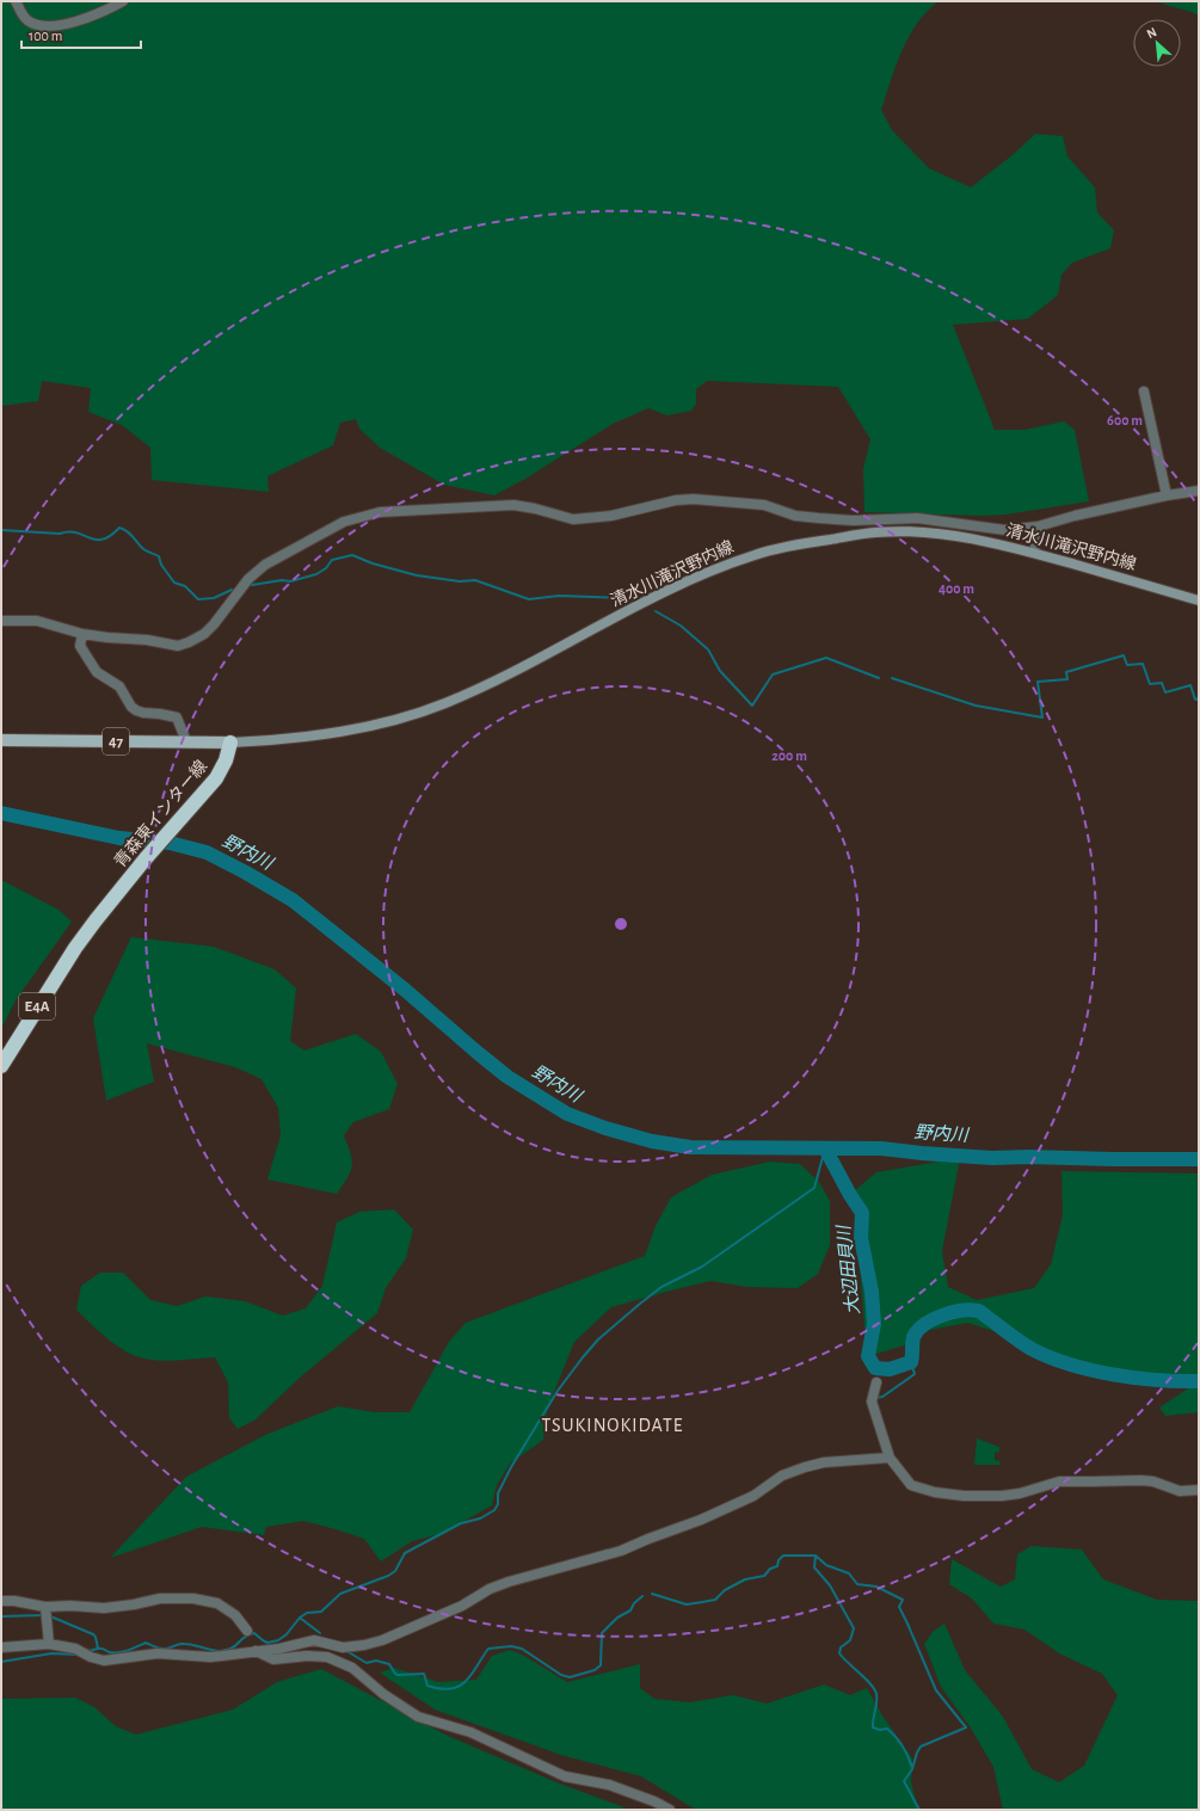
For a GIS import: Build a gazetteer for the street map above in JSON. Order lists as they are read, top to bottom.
{
  "streets": {
    "highway": ["青森東インター線", "E4A"],
    "main road": ["清水川滝沢野内線", "47"]
  },
  "crossings": [
    ["清水川滝沢野内線", "青森東インター線"]
  ],
  "districts": ["TSUKINOKIDATE"],
  "water": ["野内川", "大辺田貝川"],
  "scale_bar": "100 m",
  "north": "top left",
  "rings": ["600 m", "400 m", "200 m"]
}
